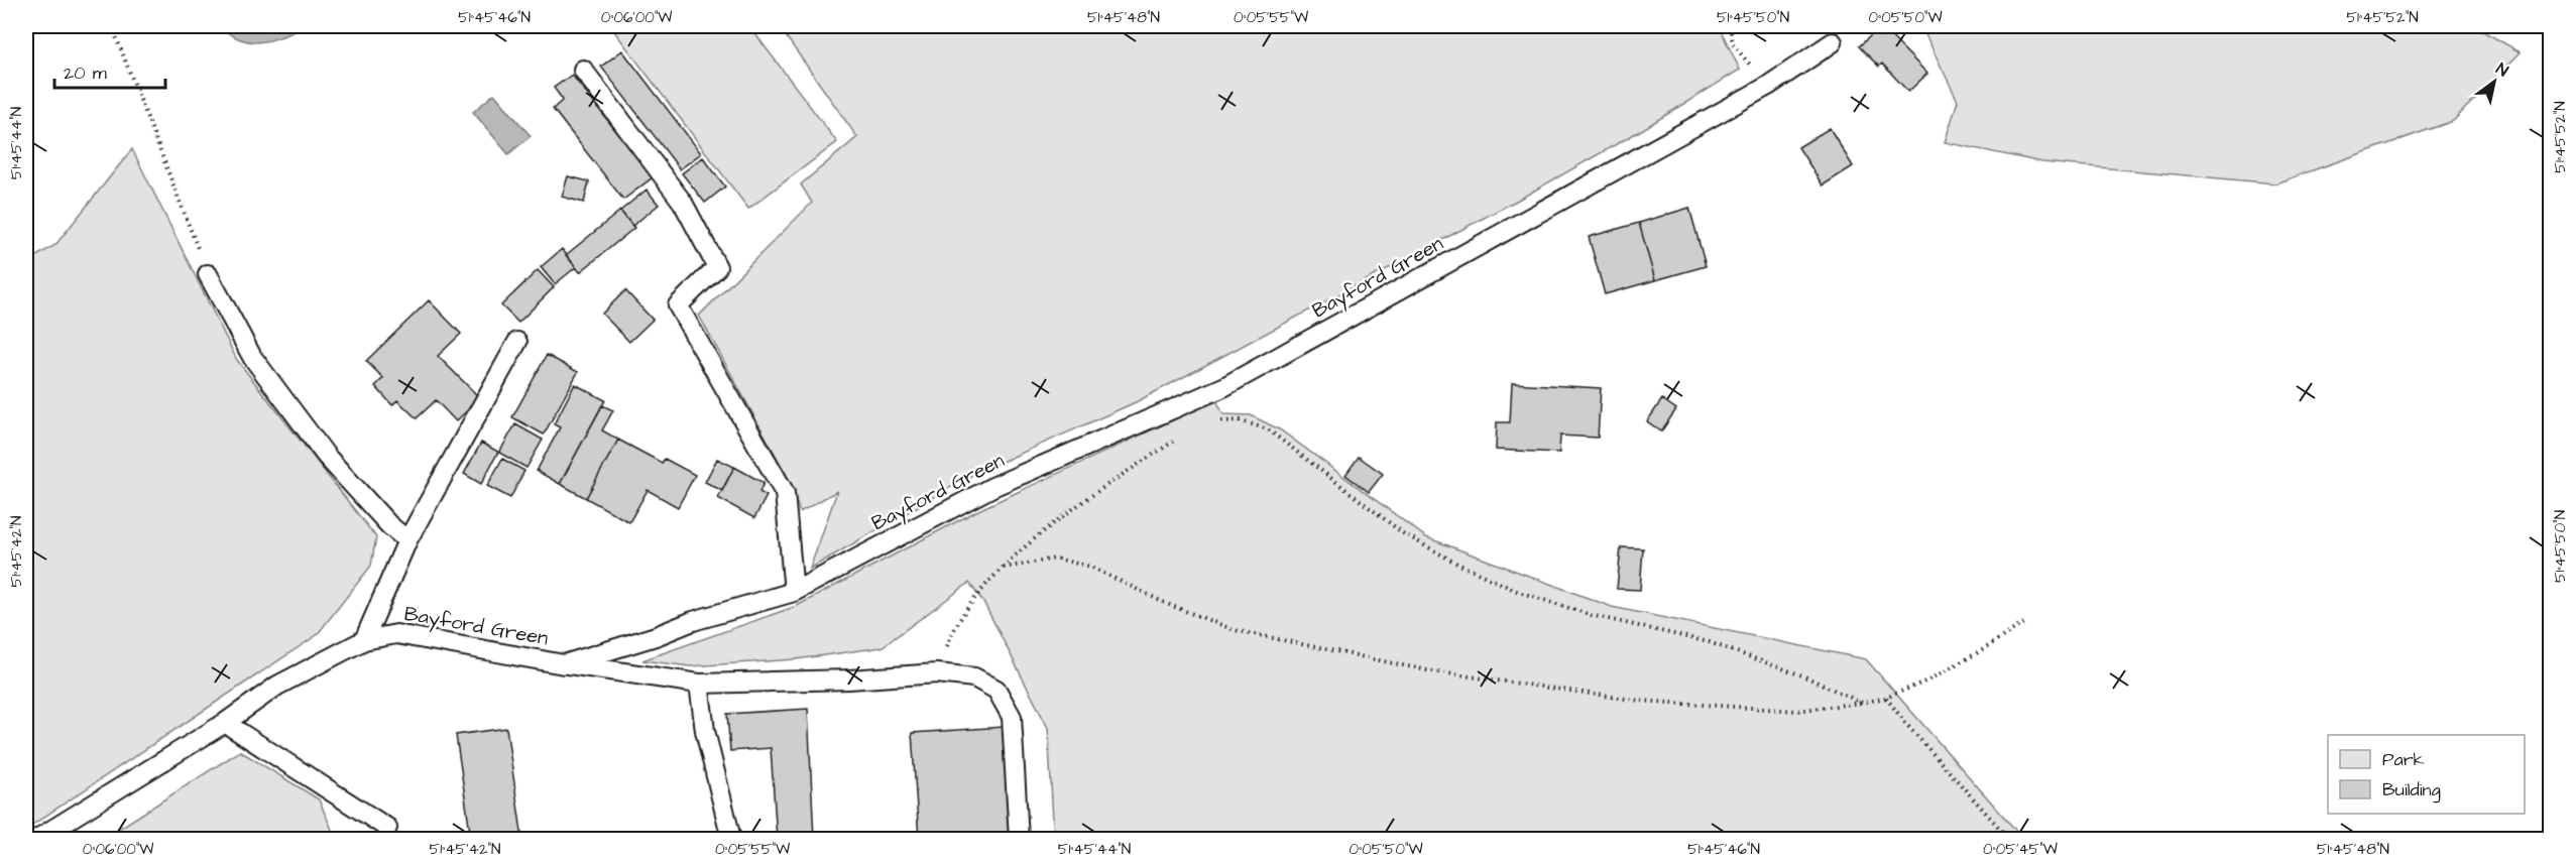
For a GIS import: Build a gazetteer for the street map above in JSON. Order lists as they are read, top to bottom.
{
  "streets": {
    "lane": ["Bayford Green"]
  },
  "legend": ["Park", "Building"],
  "scale_bar": "20 m",
  "north": "top right",
  "coordinates": [
    "51°45'46\"N",
    "0°06'00\"W",
    "51°45'48\"N",
    "0°05'55\"W",
    "51°45'50\"N",
    "0°05'50\"W",
    "51°45'52\"N",
    "51°45'44\"N",
    "51°45'42\"N",
    "0°05'45\"W"
  ]
}
